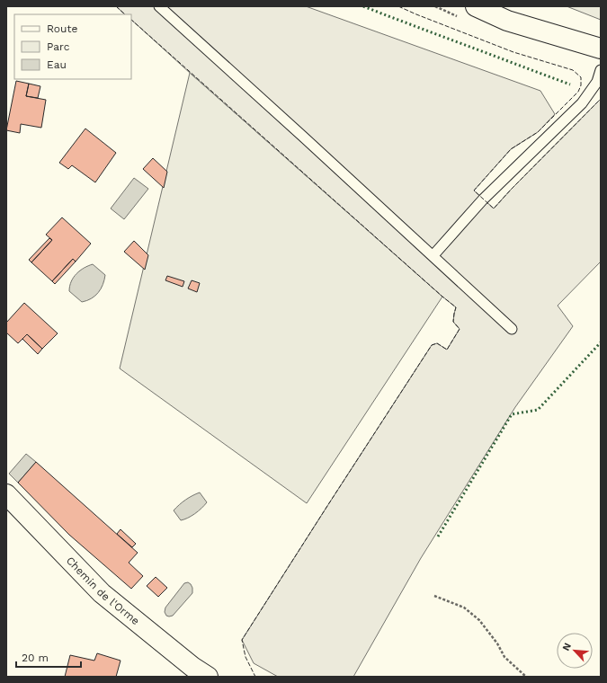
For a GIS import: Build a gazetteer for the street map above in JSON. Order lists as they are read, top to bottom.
{
  "streets": {
    "street": ["Chemin de l'Orme"]
  },
  "legend": ["Route", "Parc", "Eau"],
  "scale_bar": "20 m",
  "north": "top left"
}
